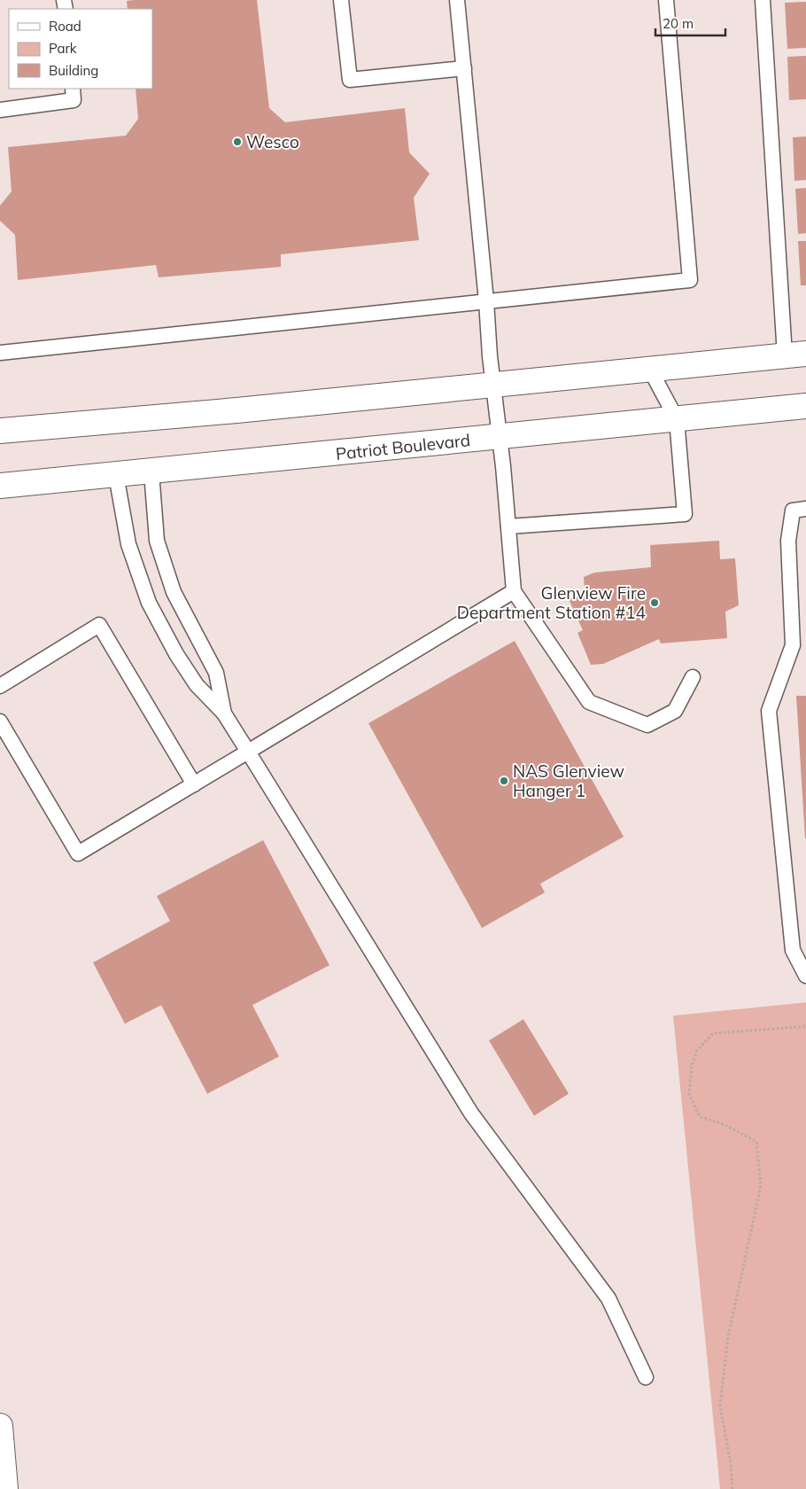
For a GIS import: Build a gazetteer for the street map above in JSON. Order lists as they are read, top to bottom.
{
  "streets": {
    "main road": ["Patriot Boulevard"]
  },
  "places": ["Wesco", "Glenview Fire Department Station #14", "NAS Glenview Hanger 1"],
  "legend": ["Road", "Park", "Building"],
  "scale_bar": "20 m"
}
